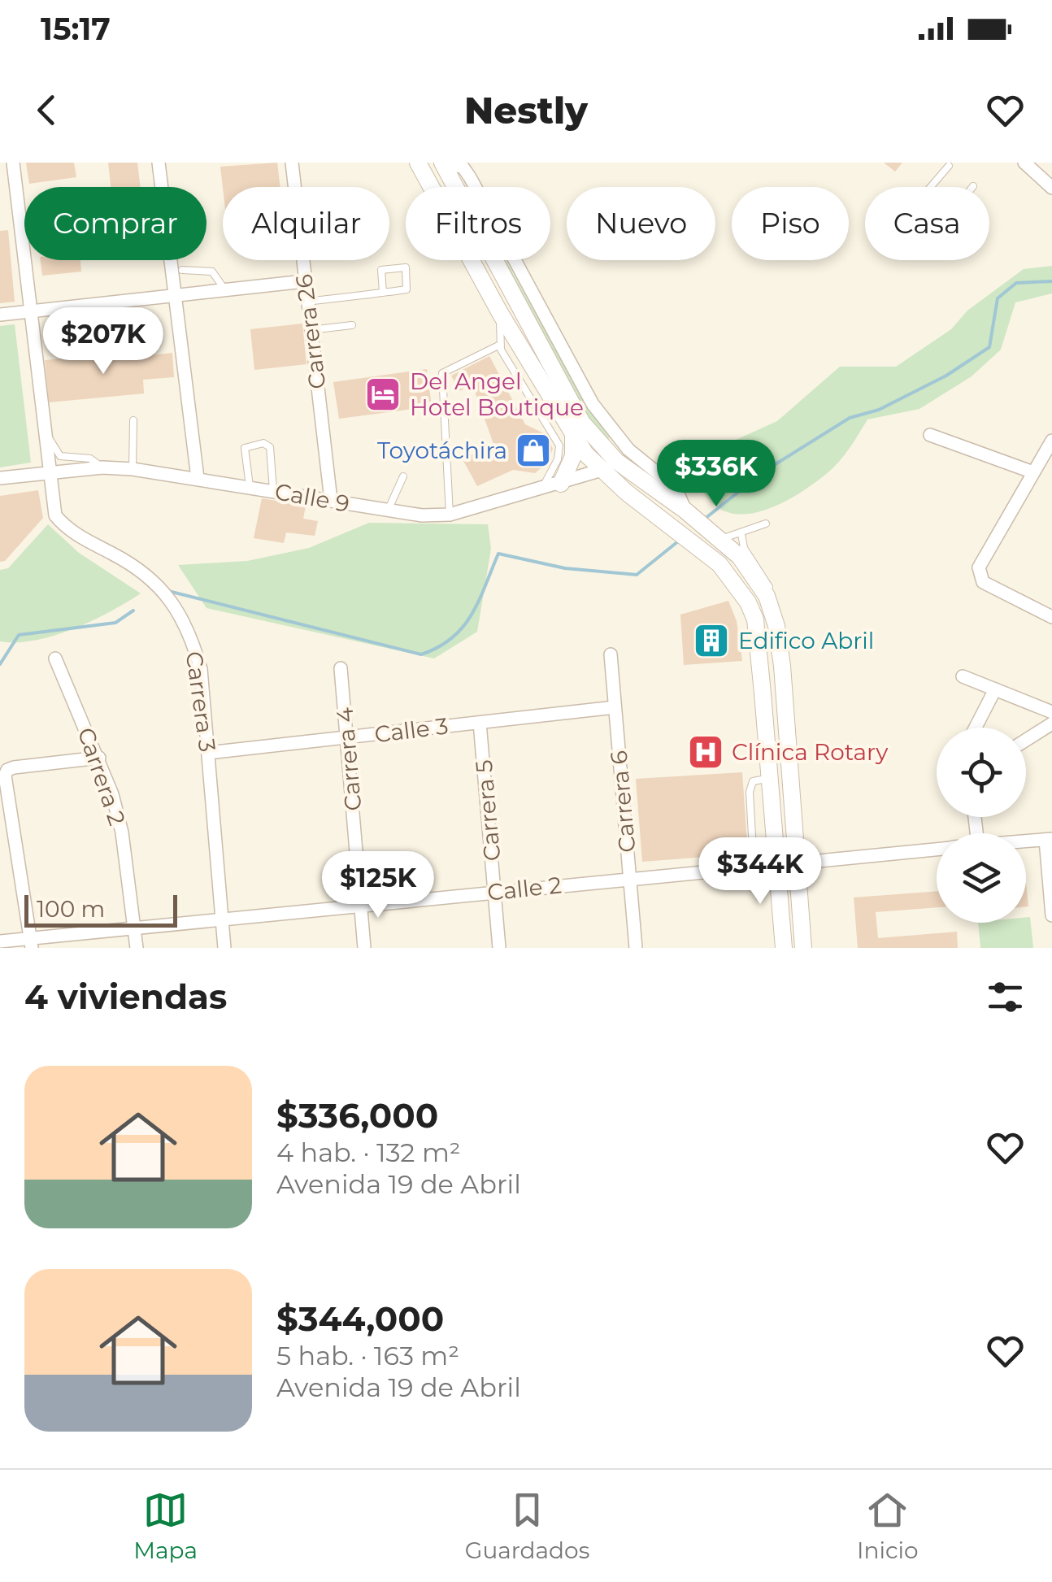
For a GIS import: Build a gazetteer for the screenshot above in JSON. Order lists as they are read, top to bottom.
{
  "streets": {
    "street": [
      "Carrera 26",
      "Calle 9",
      "Carrera 3",
      "Calle 3",
      "Carrera 4",
      "Carrera 2",
      "Carrera 6",
      "Carrera 5",
      "Calle 2"
    ]
  },
  "crossings": [
    ["Carrera 26", "Calle 9"],
    ["Calle 9", "Carrera 3"],
    ["Carrera 3", "Calle 3"],
    ["Carrera 3", "Calle 2"],
    ["Calle 3", "Carrera 4"],
    ["Calle 3", "Carrera 6"],
    ["Calle 3", "Carrera 5"],
    ["Carrera 4", "Calle 2"],
    ["Carrera 2", "Calle 2"],
    ["Carrera 6", "Calle 2"],
    ["Carrera 5", "Calle 2"]
  ],
  "places": {
    "hotel": ["Del Angel Hotel Boutique"],
    "shop": ["Toyotáchira"],
    "building": ["Edifico Abril"],
    "hospital": ["Clínica Rotary"]
  },
  "scale_bar": "100 m",
  "page": {
    "status": "15:17",
    "header": "Nestly",
    "chip": [
      "Comprar",
      "Alquilar",
      "Filtros",
      "Nuevo",
      "Piso",
      "Casa"
    ],
    "price": [
      "$207K",
      "$336K",
      "$344K",
      "$125K"
    ],
    "scale": "100 m",
    "heading": "4 viviendas",
    "list": [
      {
        "name": "$336,000",
        "note": "4 hab. · 132 m² · Avenida 19 de Abril"
      },
      {
        "name": "$344,000",
        "note": "5 hab. · 163 m² · Avenida 19 de Abril"
      }
    ],
    "tabs": ["Mapa", "Guardados", "Inicio"]
  }
}
